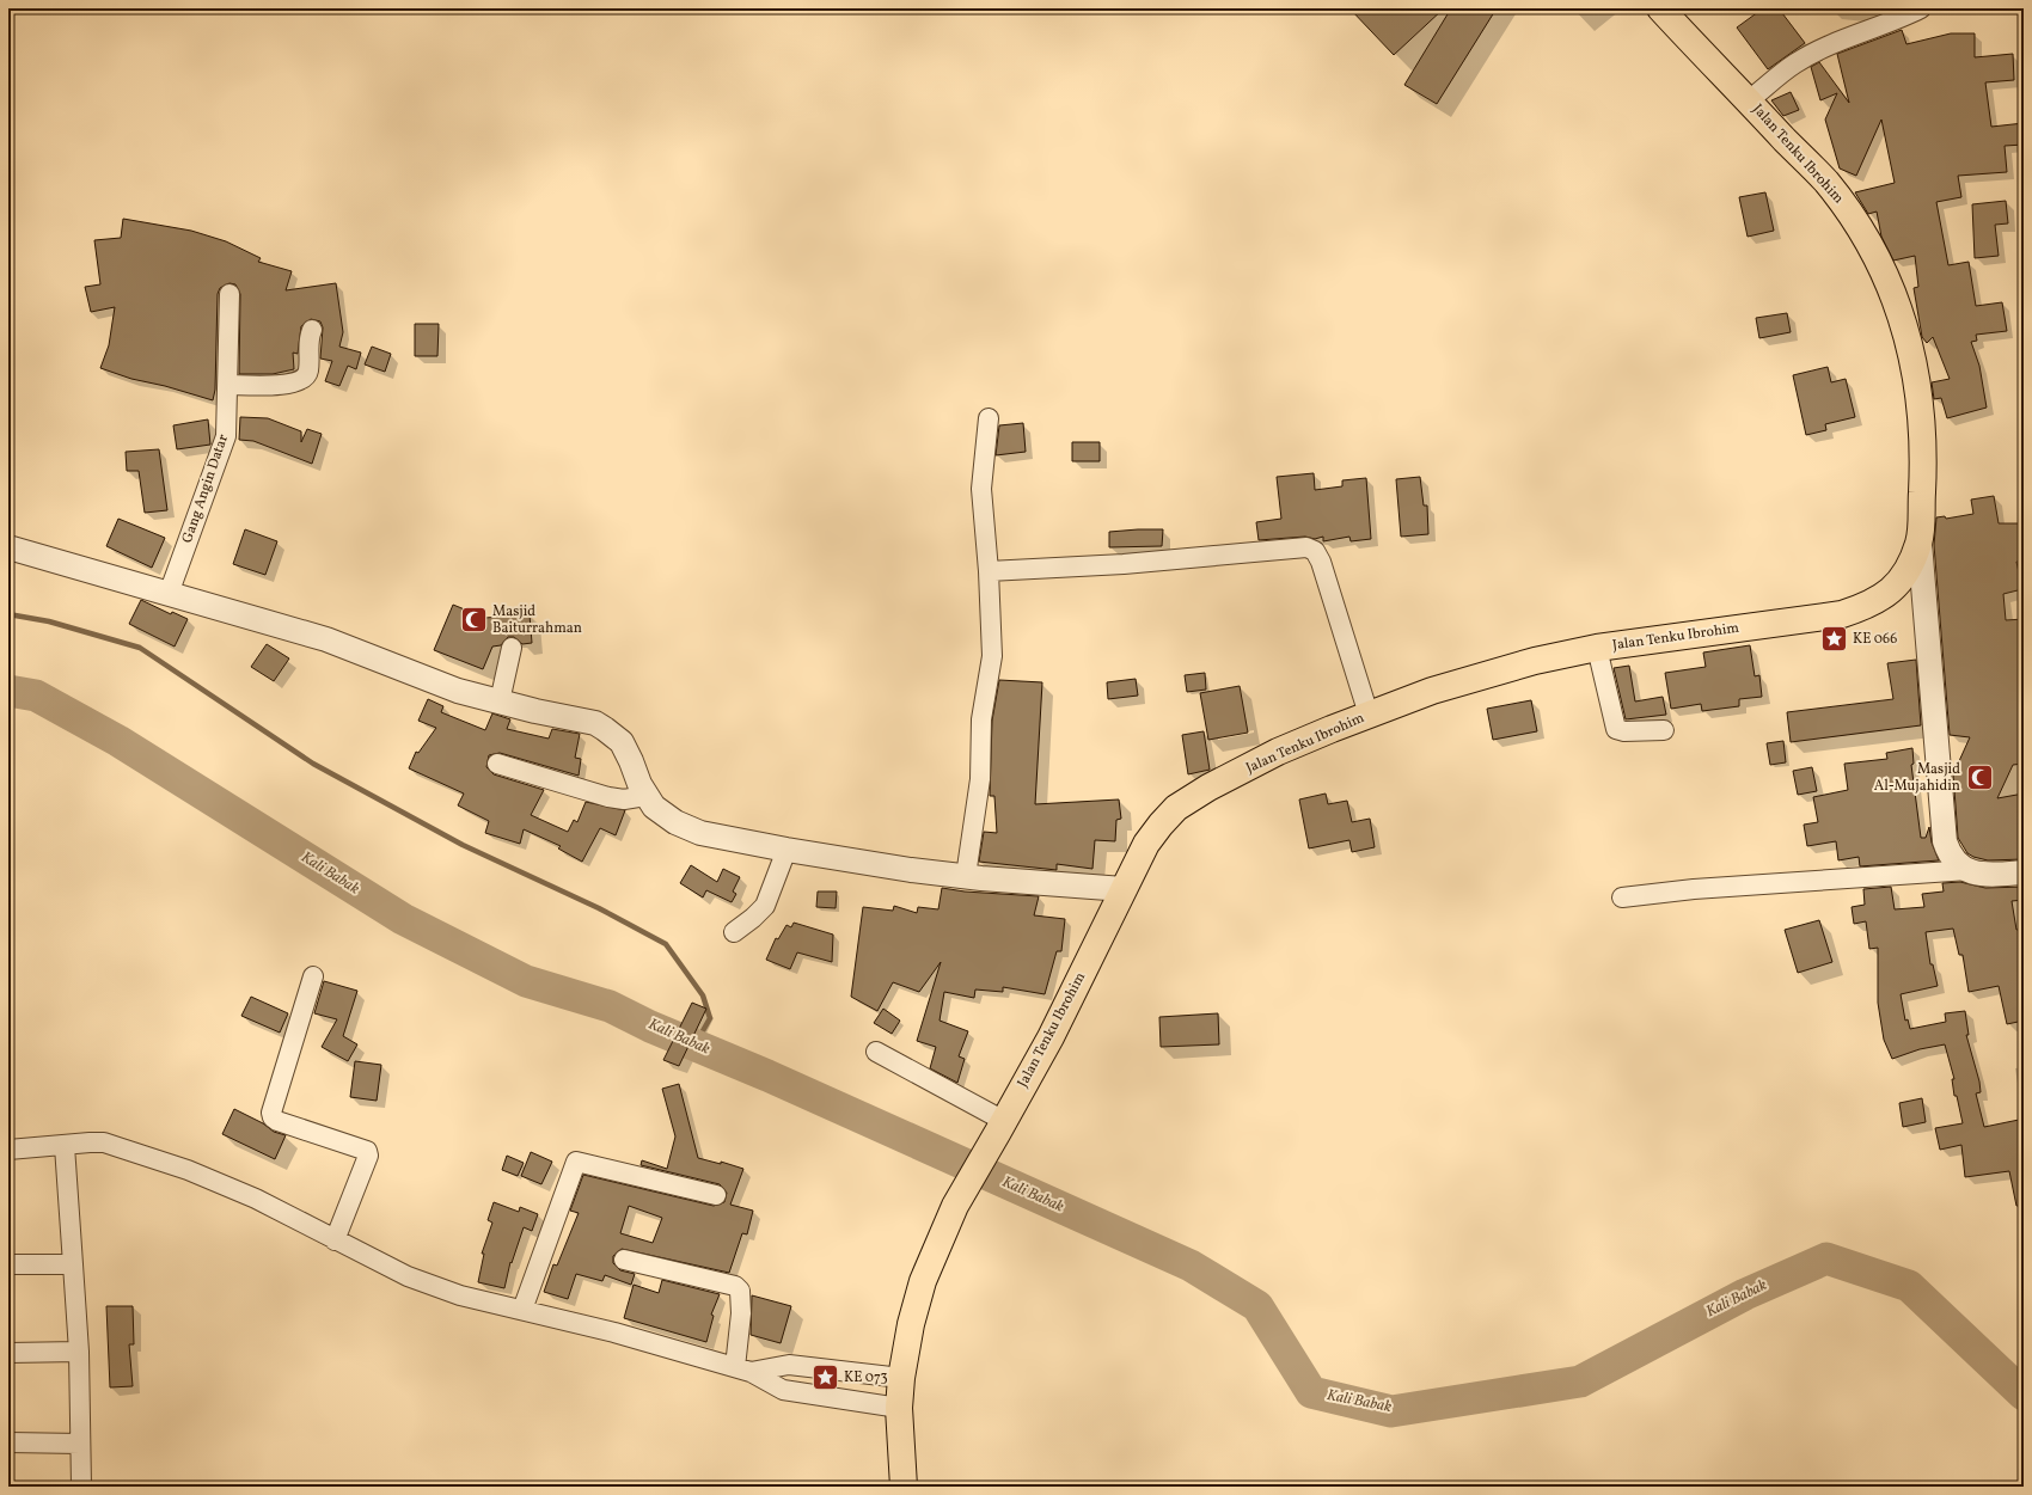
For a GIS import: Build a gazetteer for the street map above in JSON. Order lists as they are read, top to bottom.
{
  "streets": {
    "main road": ["Jalan Tenku Ibrohim"],
    "street": ["Gang Angin Datar"]
  },
  "water": ["Kali Babak"],
  "places": {
    "mosque": ["Masjid Baiturrahman", "Masjid Al-Mujahidin"],
    "place": ["KE 066", "KE 073"]
  }
}
